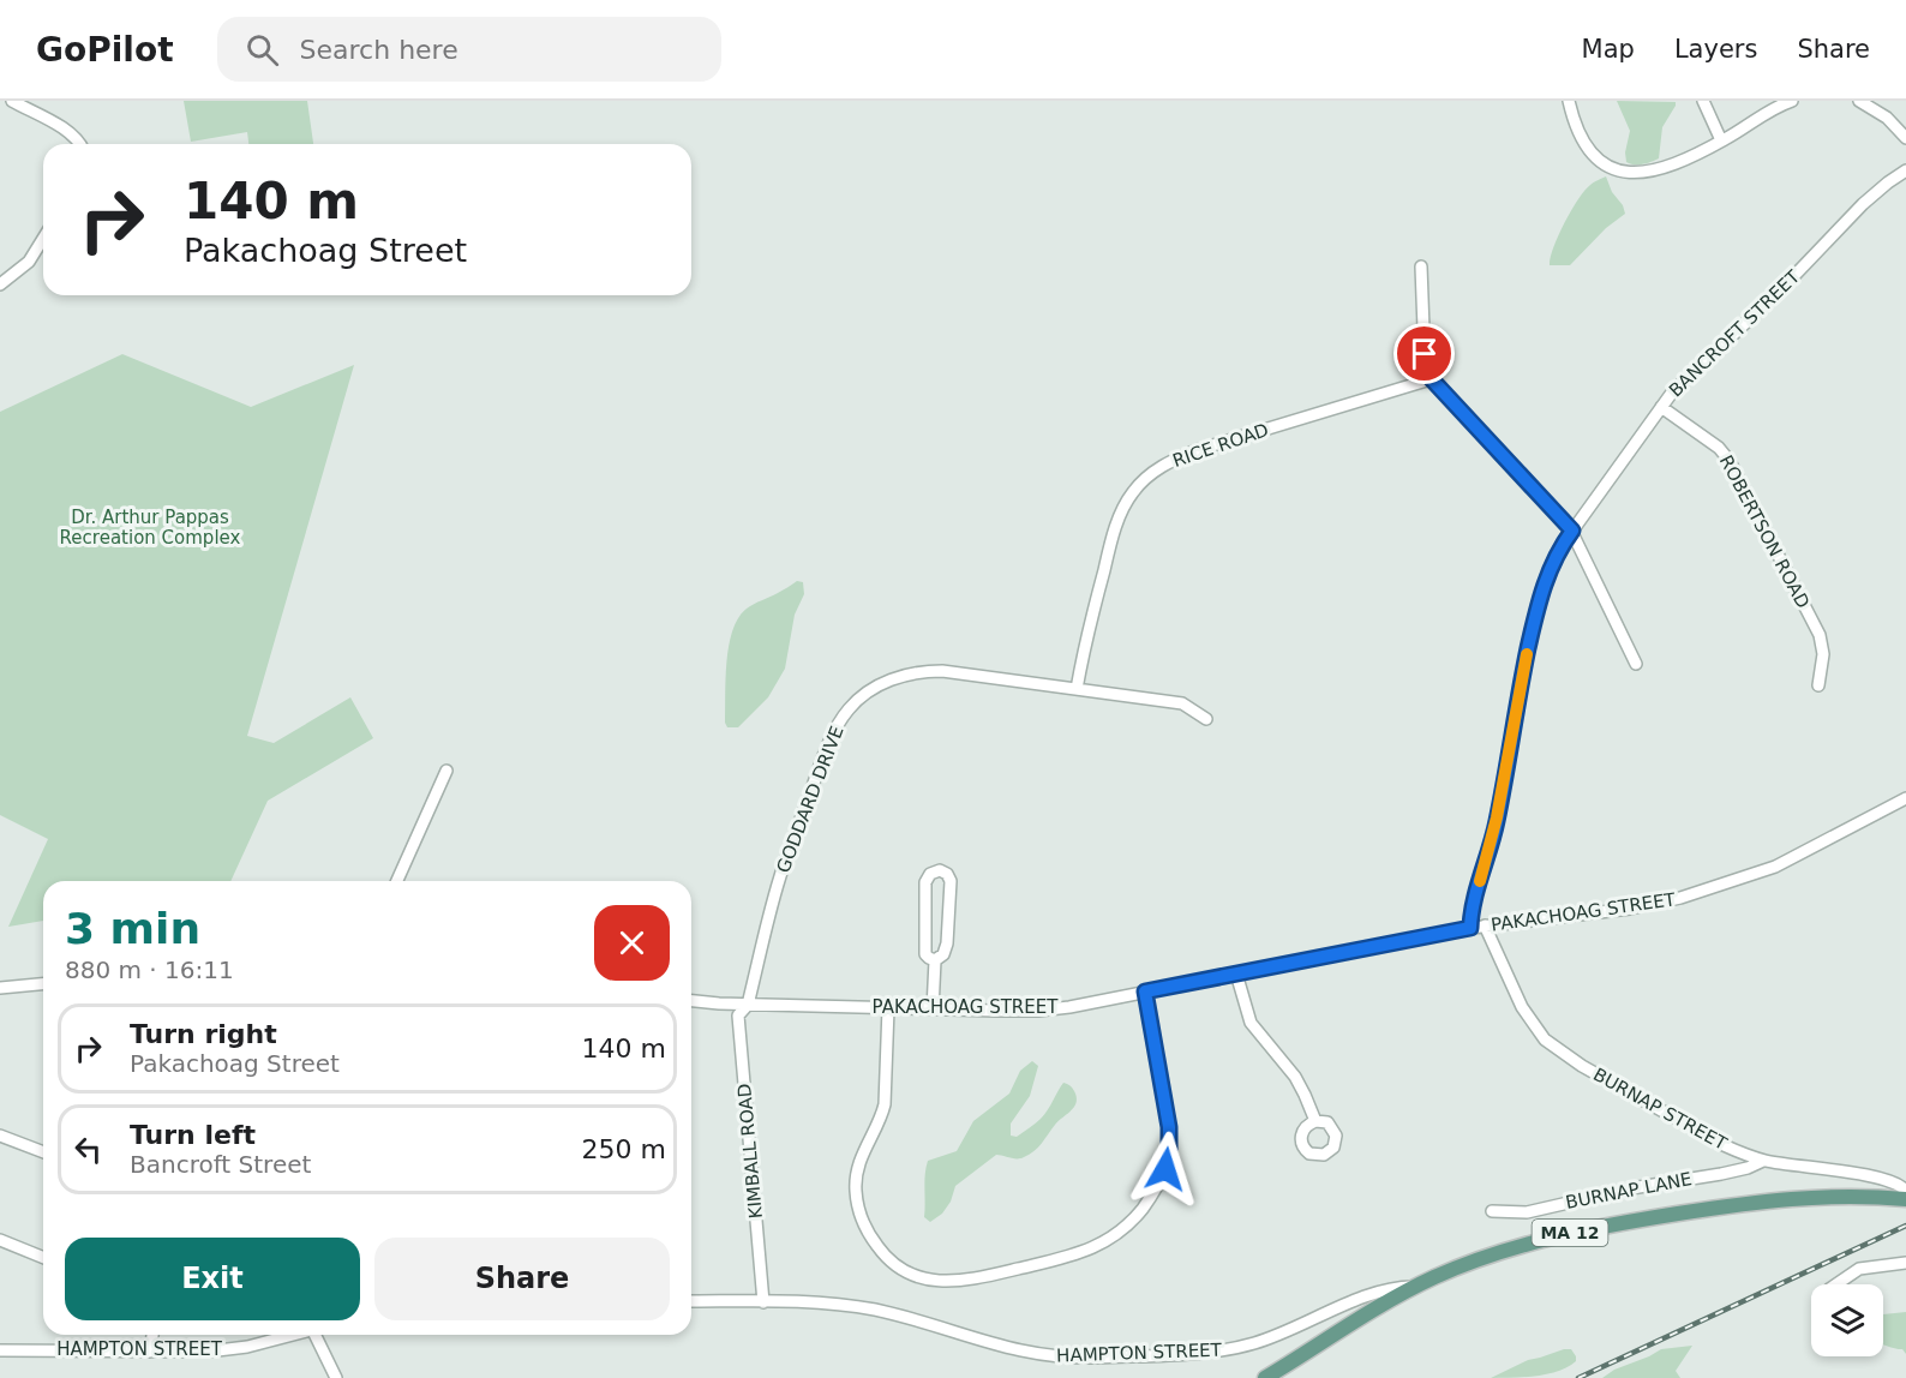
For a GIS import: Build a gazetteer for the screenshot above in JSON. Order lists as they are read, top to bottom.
{
  "streets": {
    "main road": ["MA 12"],
    "street": [
      "BANCROFT STREET",
      "RICE ROAD",
      "ROBERTSON ROAD",
      "GODDARD DRIVE",
      "PAKACHOAG STREET",
      "BURNAP STREET",
      "KIMBALL ROAD",
      "BURNAP LANE",
      "HAMPTON STREET"
    ]
  },
  "crossings": [
    ["BANCROFT STREET", "ROBERTSON ROAD"],
    ["BANCROFT STREET", "PAKACHOAG STREET"],
    ["RICE ROAD", "GODDARD DRIVE"],
    ["GODDARD DRIVE", "PAKACHOAG STREET"],
    ["GODDARD DRIVE", "KIMBALL ROAD"],
    ["PAKACHOAG STREET", "BURNAP STREET"],
    ["PAKACHOAG STREET", "KIMBALL ROAD"],
    ["BURNAP STREET", "BURNAP LANE"],
    ["KIMBALL ROAD", "HAMPTON STREET"],
    ["MA 12", "HAMPTON STREET"]
  ],
  "parks": ["Dr. Arthur Pappas Recreation Complex"],
  "page": {
    "header": "GoPilot",
    "search": "Search here",
    "nav": ["Map", "Layers", "Share"],
    "turn": ["140 m", "Pakachoag Street"],
    "heading": ["3 min", "880 m · 16:11"],
    "list": [
      {
        "name": "Turn right",
        "note": "Pakachoag Street",
        "value": "140 m"
      },
      {
        "name": "Turn left",
        "note": "Bancroft Street",
        "value": "250 m"
      }
    ],
    "buttons": ["Exit", "Share"]
  }
}
